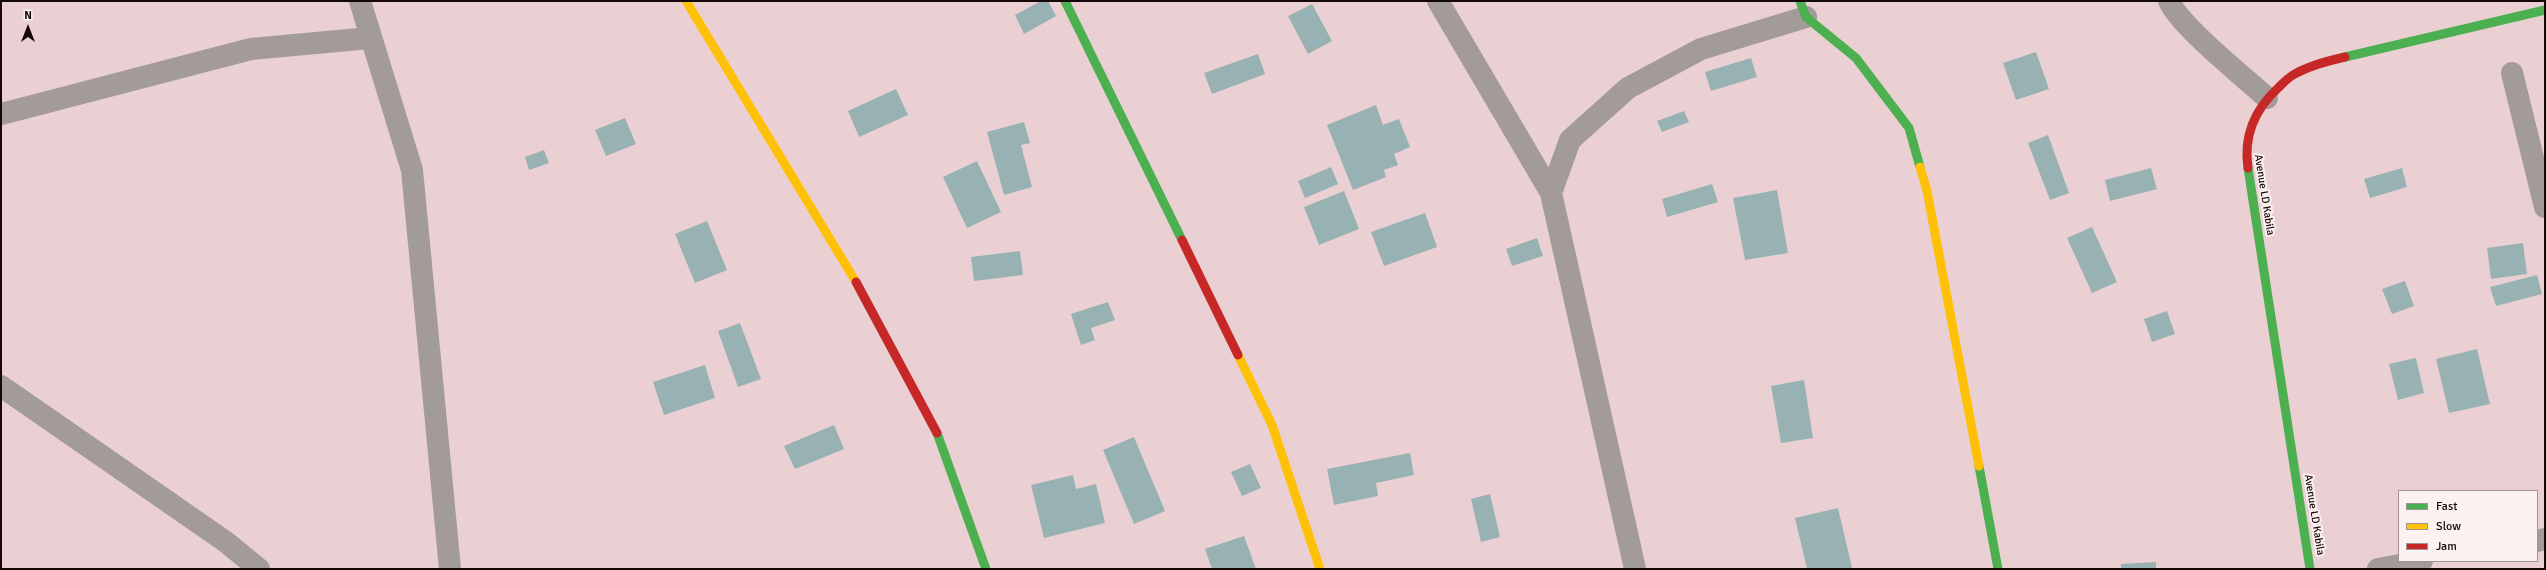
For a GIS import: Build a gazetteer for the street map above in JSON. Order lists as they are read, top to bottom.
{
  "streets": {
    "street": ["Avenue LD Kabila"]
  },
  "legend": ["Fast", "Slow", "Jam"],
  "north": "top"
}
